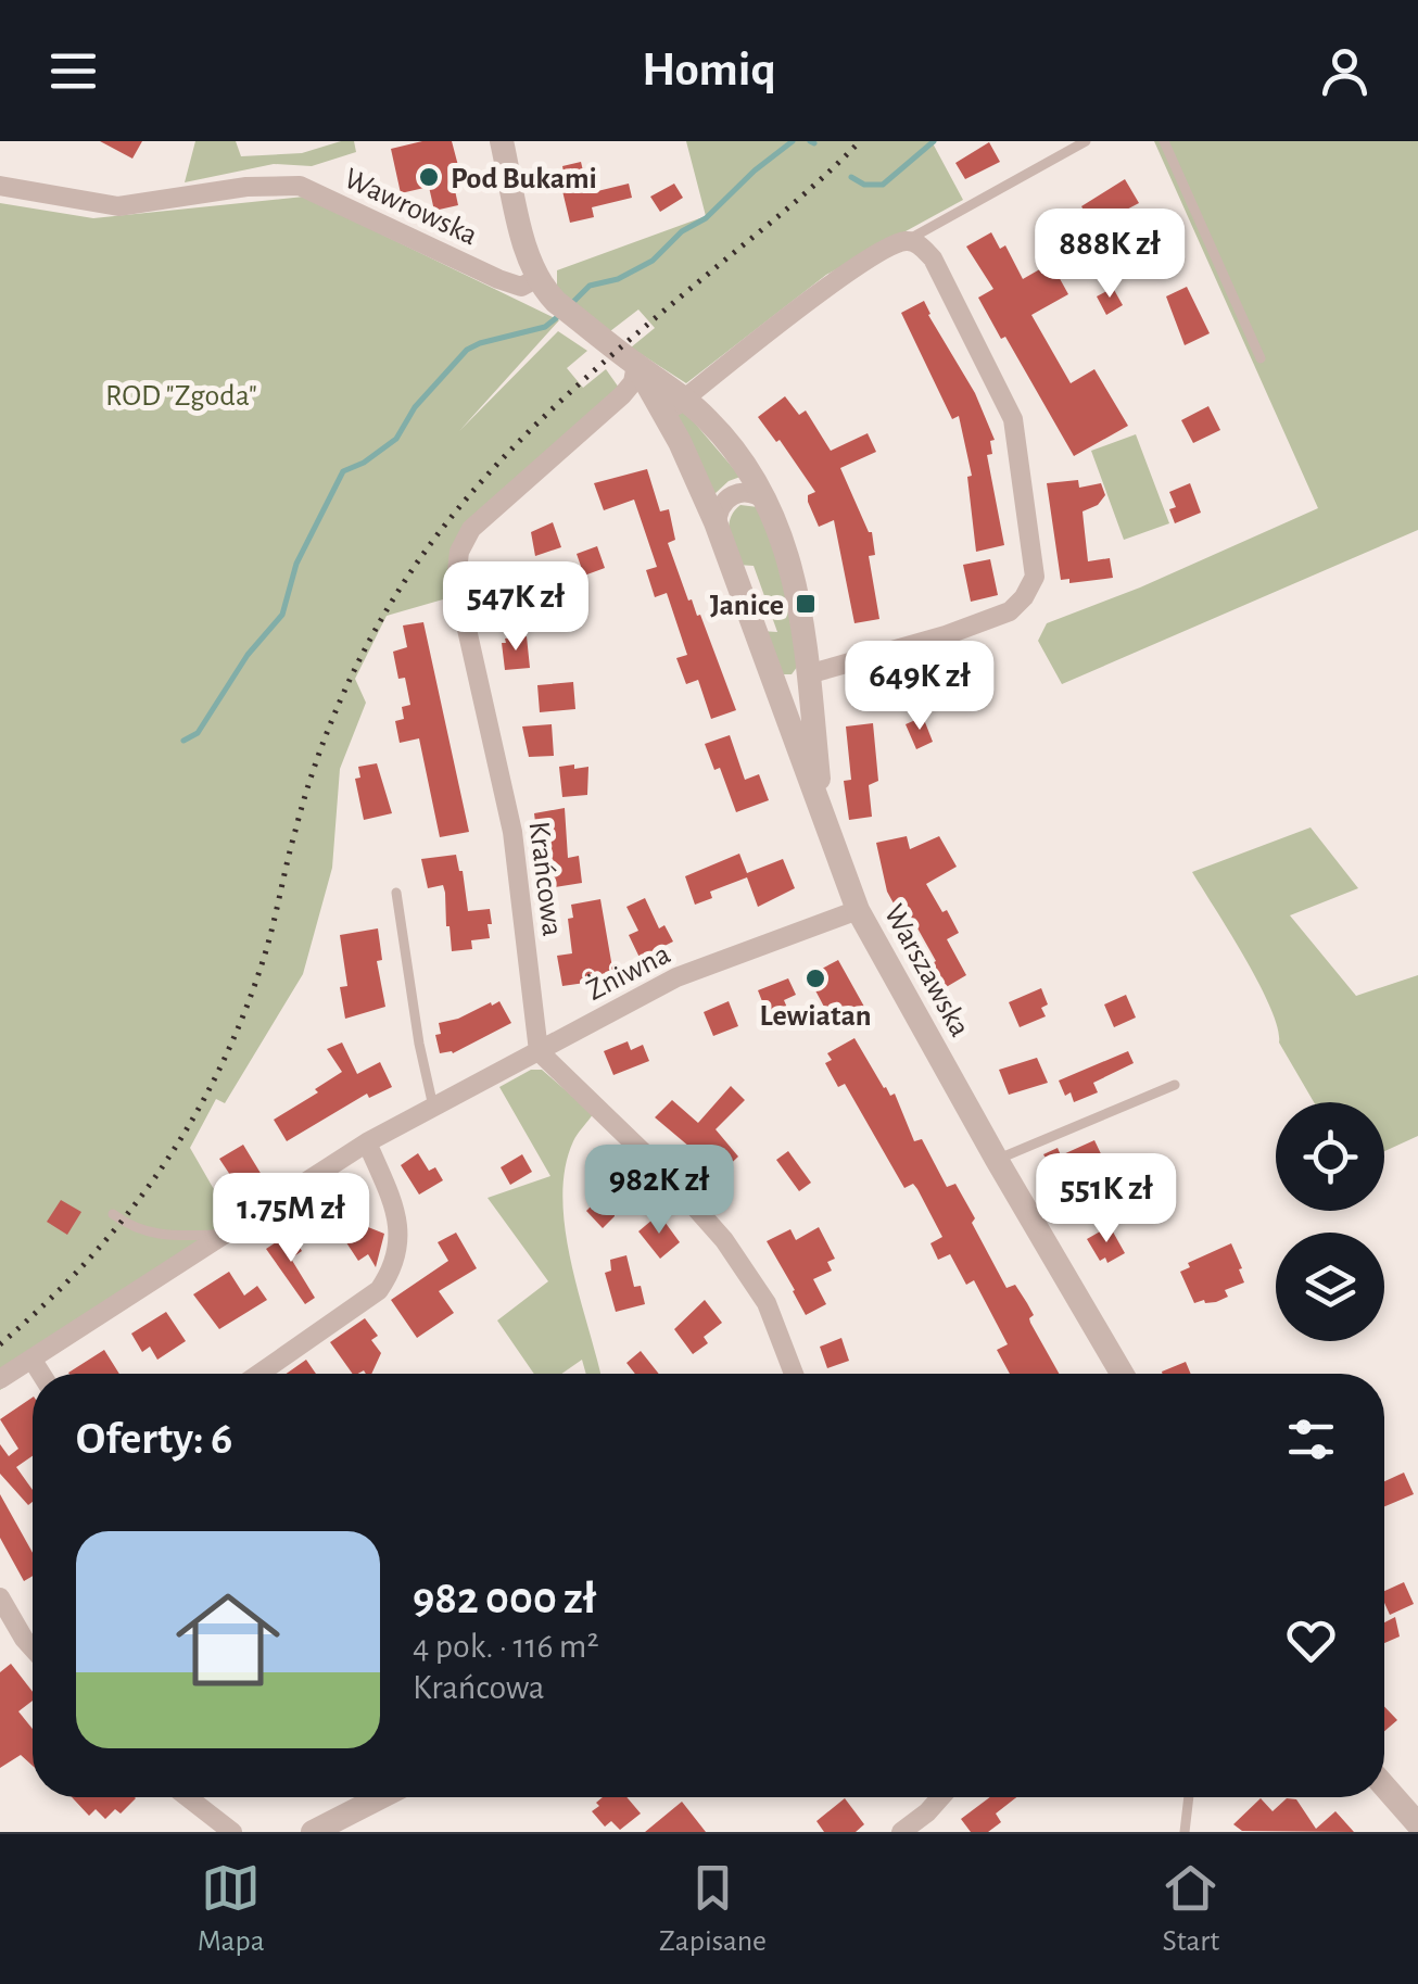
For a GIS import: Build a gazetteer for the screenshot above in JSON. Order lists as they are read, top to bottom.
{
  "streets": {
    "street": [
      "Wawrowska",
      "Krańcowa",
      "Warszawska",
      "Żniwna"
    ]
  },
  "crossings": [
    ["Wawrowska", "Warszawska"],
    ["Krańcowa", "Warszawska"],
    ["Krańcowa", "Żniwna"],
    ["Warszawska", "Żniwna"]
  ],
  "parks": ["ROD \"Zgoda\""],
  "places": {
    "other": ["Pod Bukami", "Lewiatan"],
    "transit": ["Janice"]
  },
  "page": {
    "header": "Homiq",
    "price": [
      "888K zł",
      "547K zł",
      "649K zł",
      "982K zł",
      "551K zł",
      "1.75M zł"
    ],
    "heading": "Oferty: 6",
    "list": [
      {
        "name": "982 000 zł",
        "note": "4 pok. · 116 m² · Krańcowa"
      }
    ],
    "tabs": ["Mapa", "Zapisane", "Start"]
  }
}
